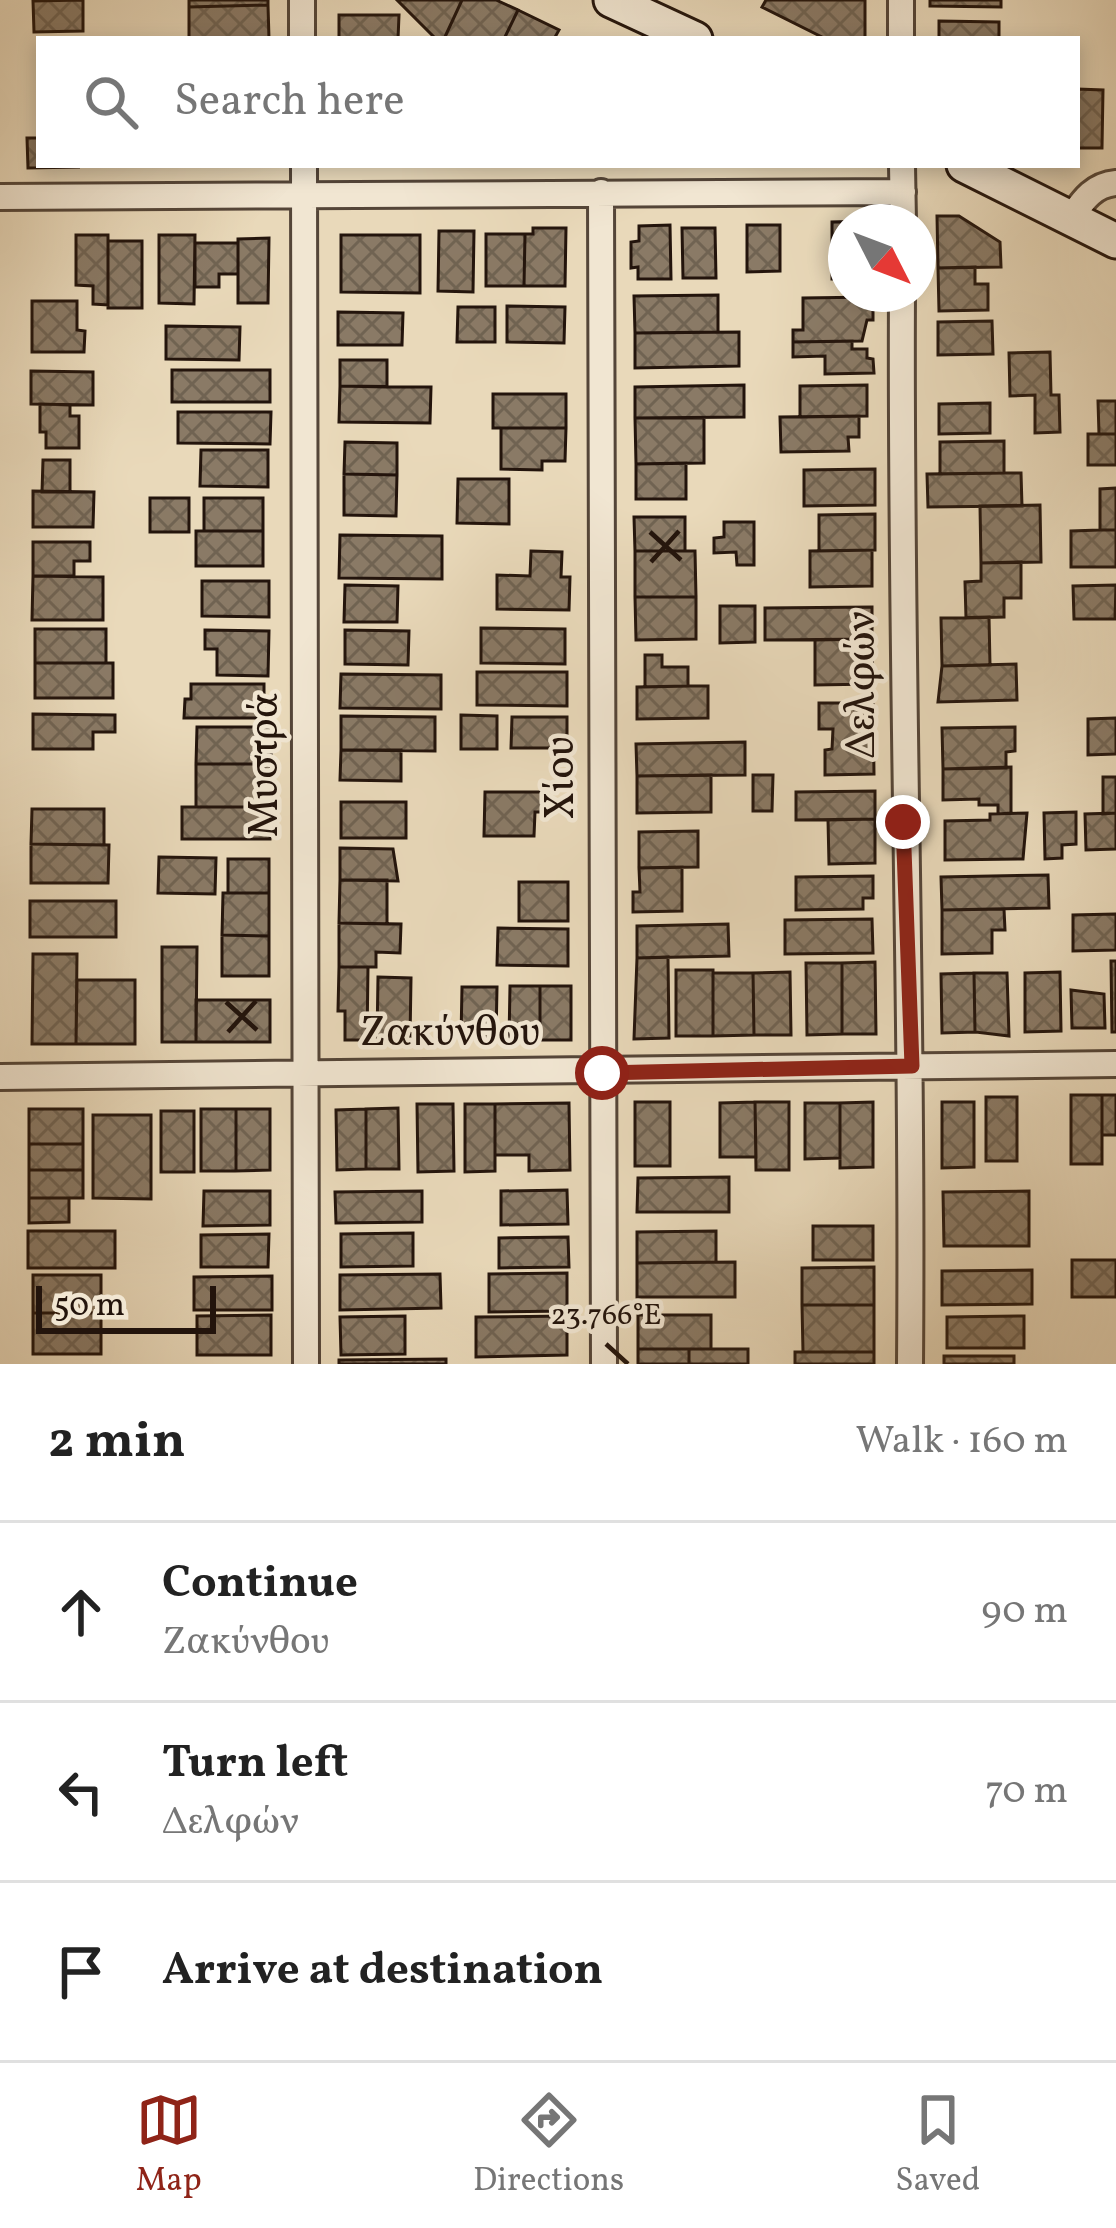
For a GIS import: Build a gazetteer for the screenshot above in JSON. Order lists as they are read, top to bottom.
{
  "streets": {
    "street": [
      "Δελφών",
      "Μυστρά",
      "Χίου",
      "Ζακύνθου"
    ]
  },
  "crossings": [
    ["Δελφών", "Ζακύνθου"],
    ["Μυστρά", "Ζακύνθου"],
    ["Χίου", "Ζακύνθου"]
  ],
  "scale_bar": "50 m",
  "north": "bottom right",
  "page": {
    "search": "Search here",
    "scale": "50 m",
    "heading": ["2 min", "Walk · 160 m"],
    "list": [
      ["Continue", "Ζακύνθου", "90 m"],
      ["Turn left", "Δελφών", "70 m"],
      "Arrive at destination"
    ],
    "nav": ["Map", "Directions", "Saved"]
  },
  "coordinates": ["23.766°E"]
}
